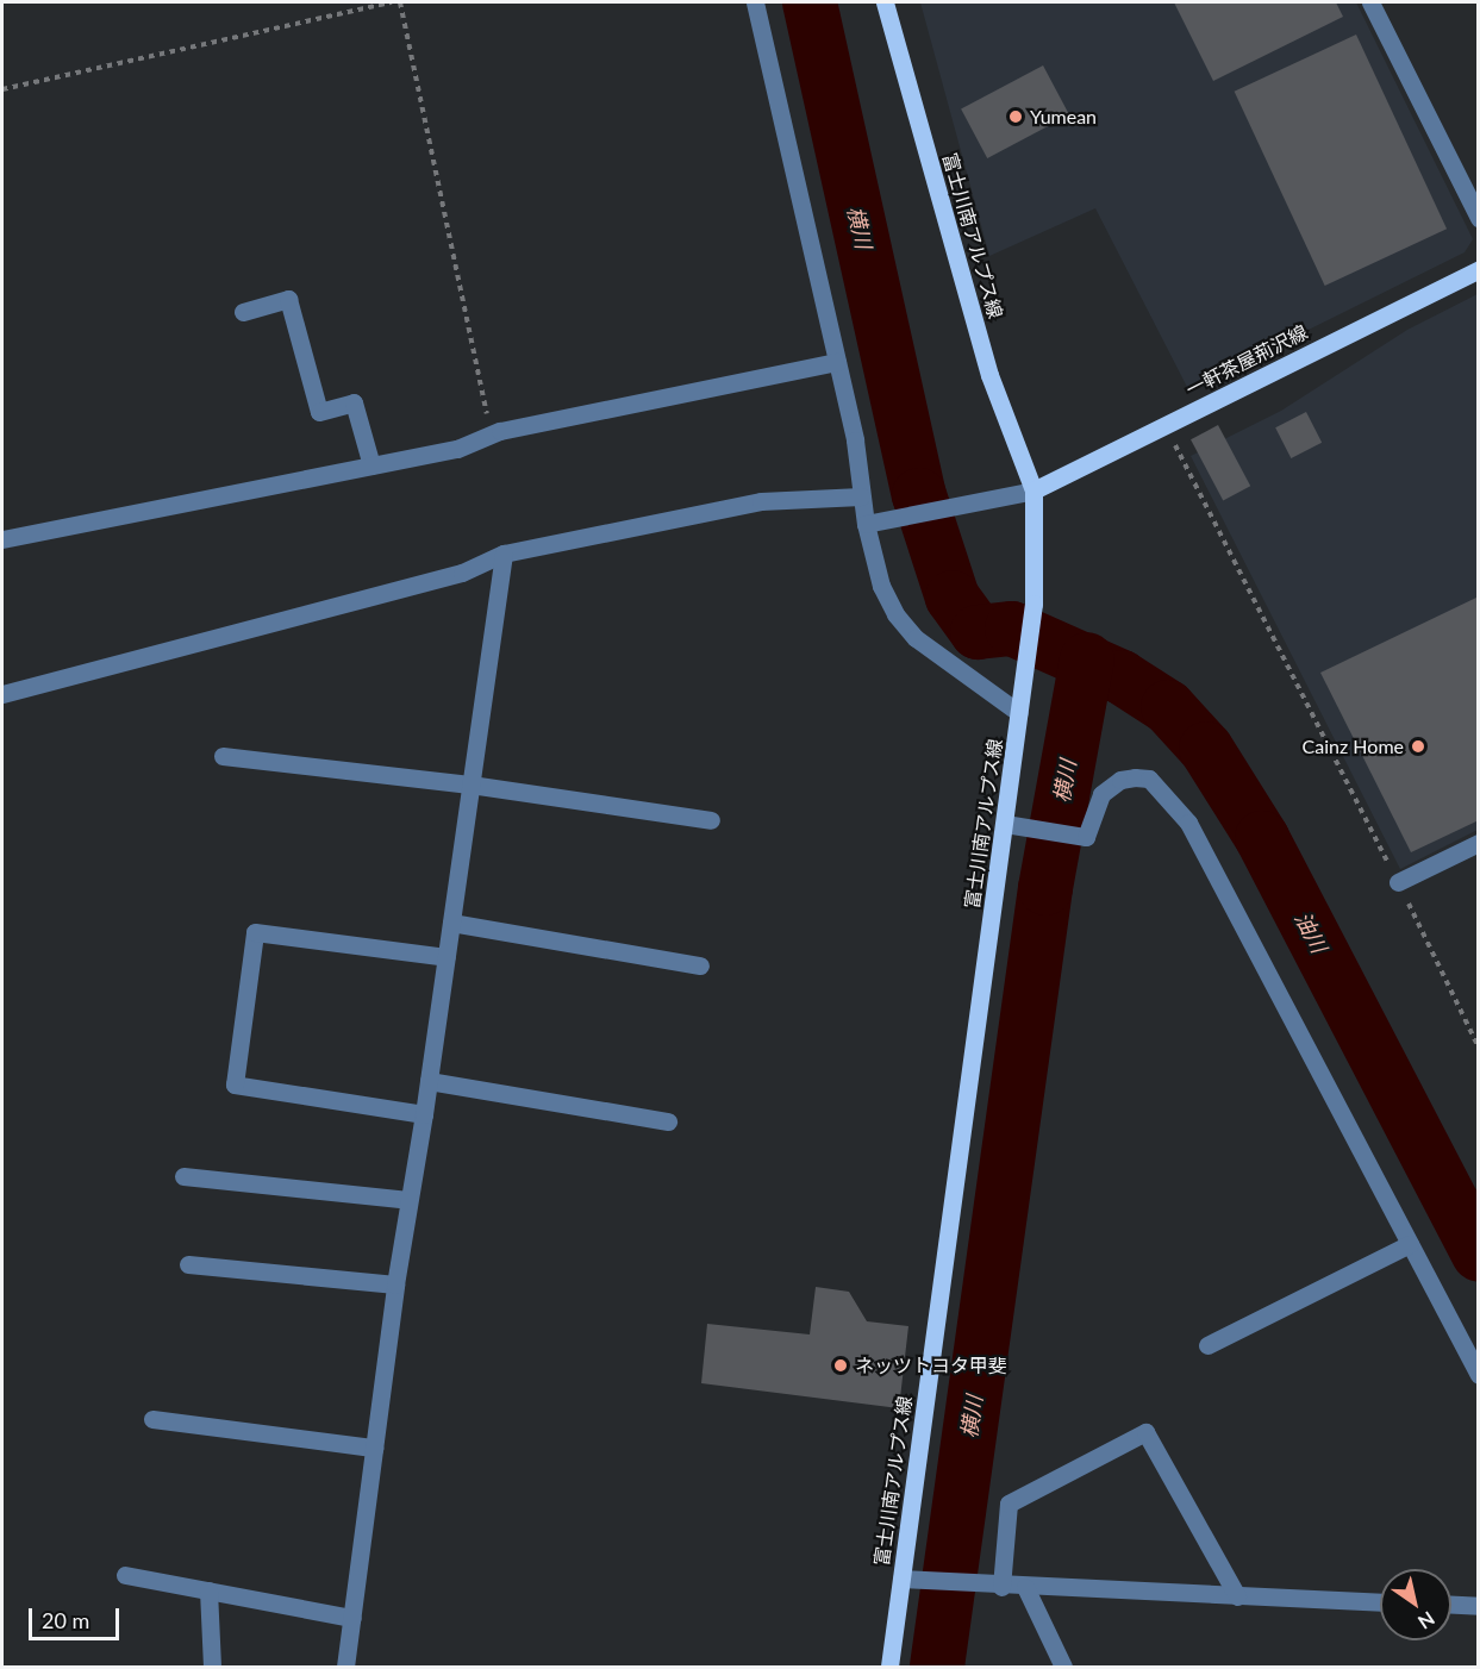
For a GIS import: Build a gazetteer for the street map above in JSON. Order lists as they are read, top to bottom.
{
  "streets": {
    "main road": ["富士川南アルプス線", "一軒茶屋荊沢線"]
  },
  "crossings": [
    ["富士川南アルプス線", "一軒茶屋荊沢線"]
  ],
  "water": ["横川", "油川"],
  "places": ["Yumean", "Cainz Home", "ネッツトヨタ甲斐"],
  "scale_bar": "20 m",
  "north": "bottom right"
}
